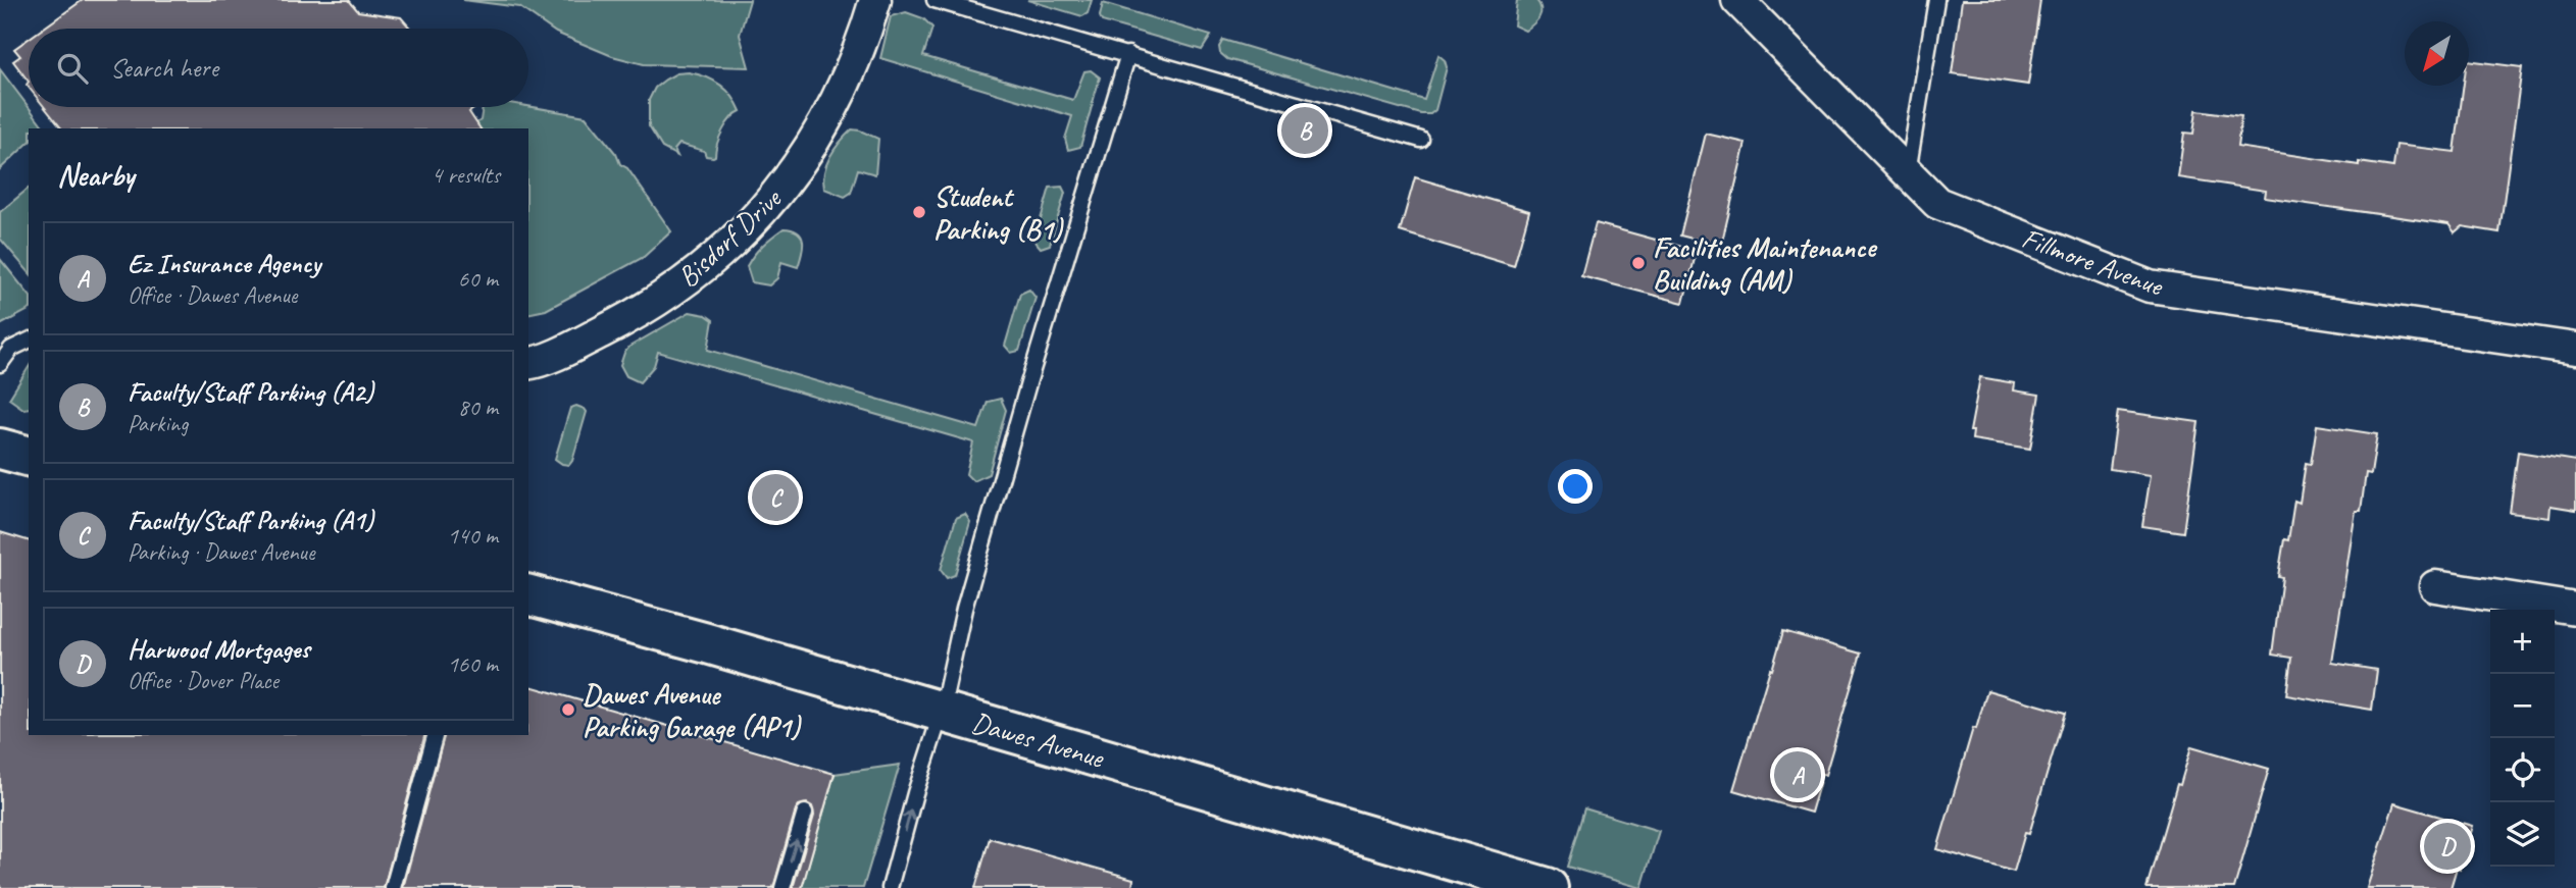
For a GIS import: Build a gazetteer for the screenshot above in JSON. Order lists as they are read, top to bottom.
{
  "streets": {
    "street": ["Bisdorf Drive", "Fillmore Avenue", "Dawes Avenue"]
  },
  "places": ["Student Parking (B1)", "Facilities Maintenance Building (AM)", "Dawes Avenue Parking Garage (AP1)"],
  "north": "bottom left",
  "page": {
    "search": "Search here",
    "pins": [
      "B",
      "C",
      "A",
      "D"
    ],
    "heading": ["Nearby", "4 results"],
    "list": [
      {
        "mark": "A",
        "name": "Ez Insurance Agency",
        "note": "Office · Dawes Avenue",
        "value": "60 m"
      },
      {
        "mark": "B",
        "name": "Faculty/Staff Parking (A2)",
        "note": "Parking",
        "value": "80 m"
      },
      {
        "mark": "C",
        "name": "Faculty/Staff Parking (A1)",
        "note": "Parking · Dawes Avenue",
        "value": "140 m"
      },
      {
        "mark": "D",
        "name": "Harwood Mortgages",
        "note": "Office · Dover Place",
        "value": "160 m"
      }
    ],
    "map_buttons": ["+", "−"]
  }
}
